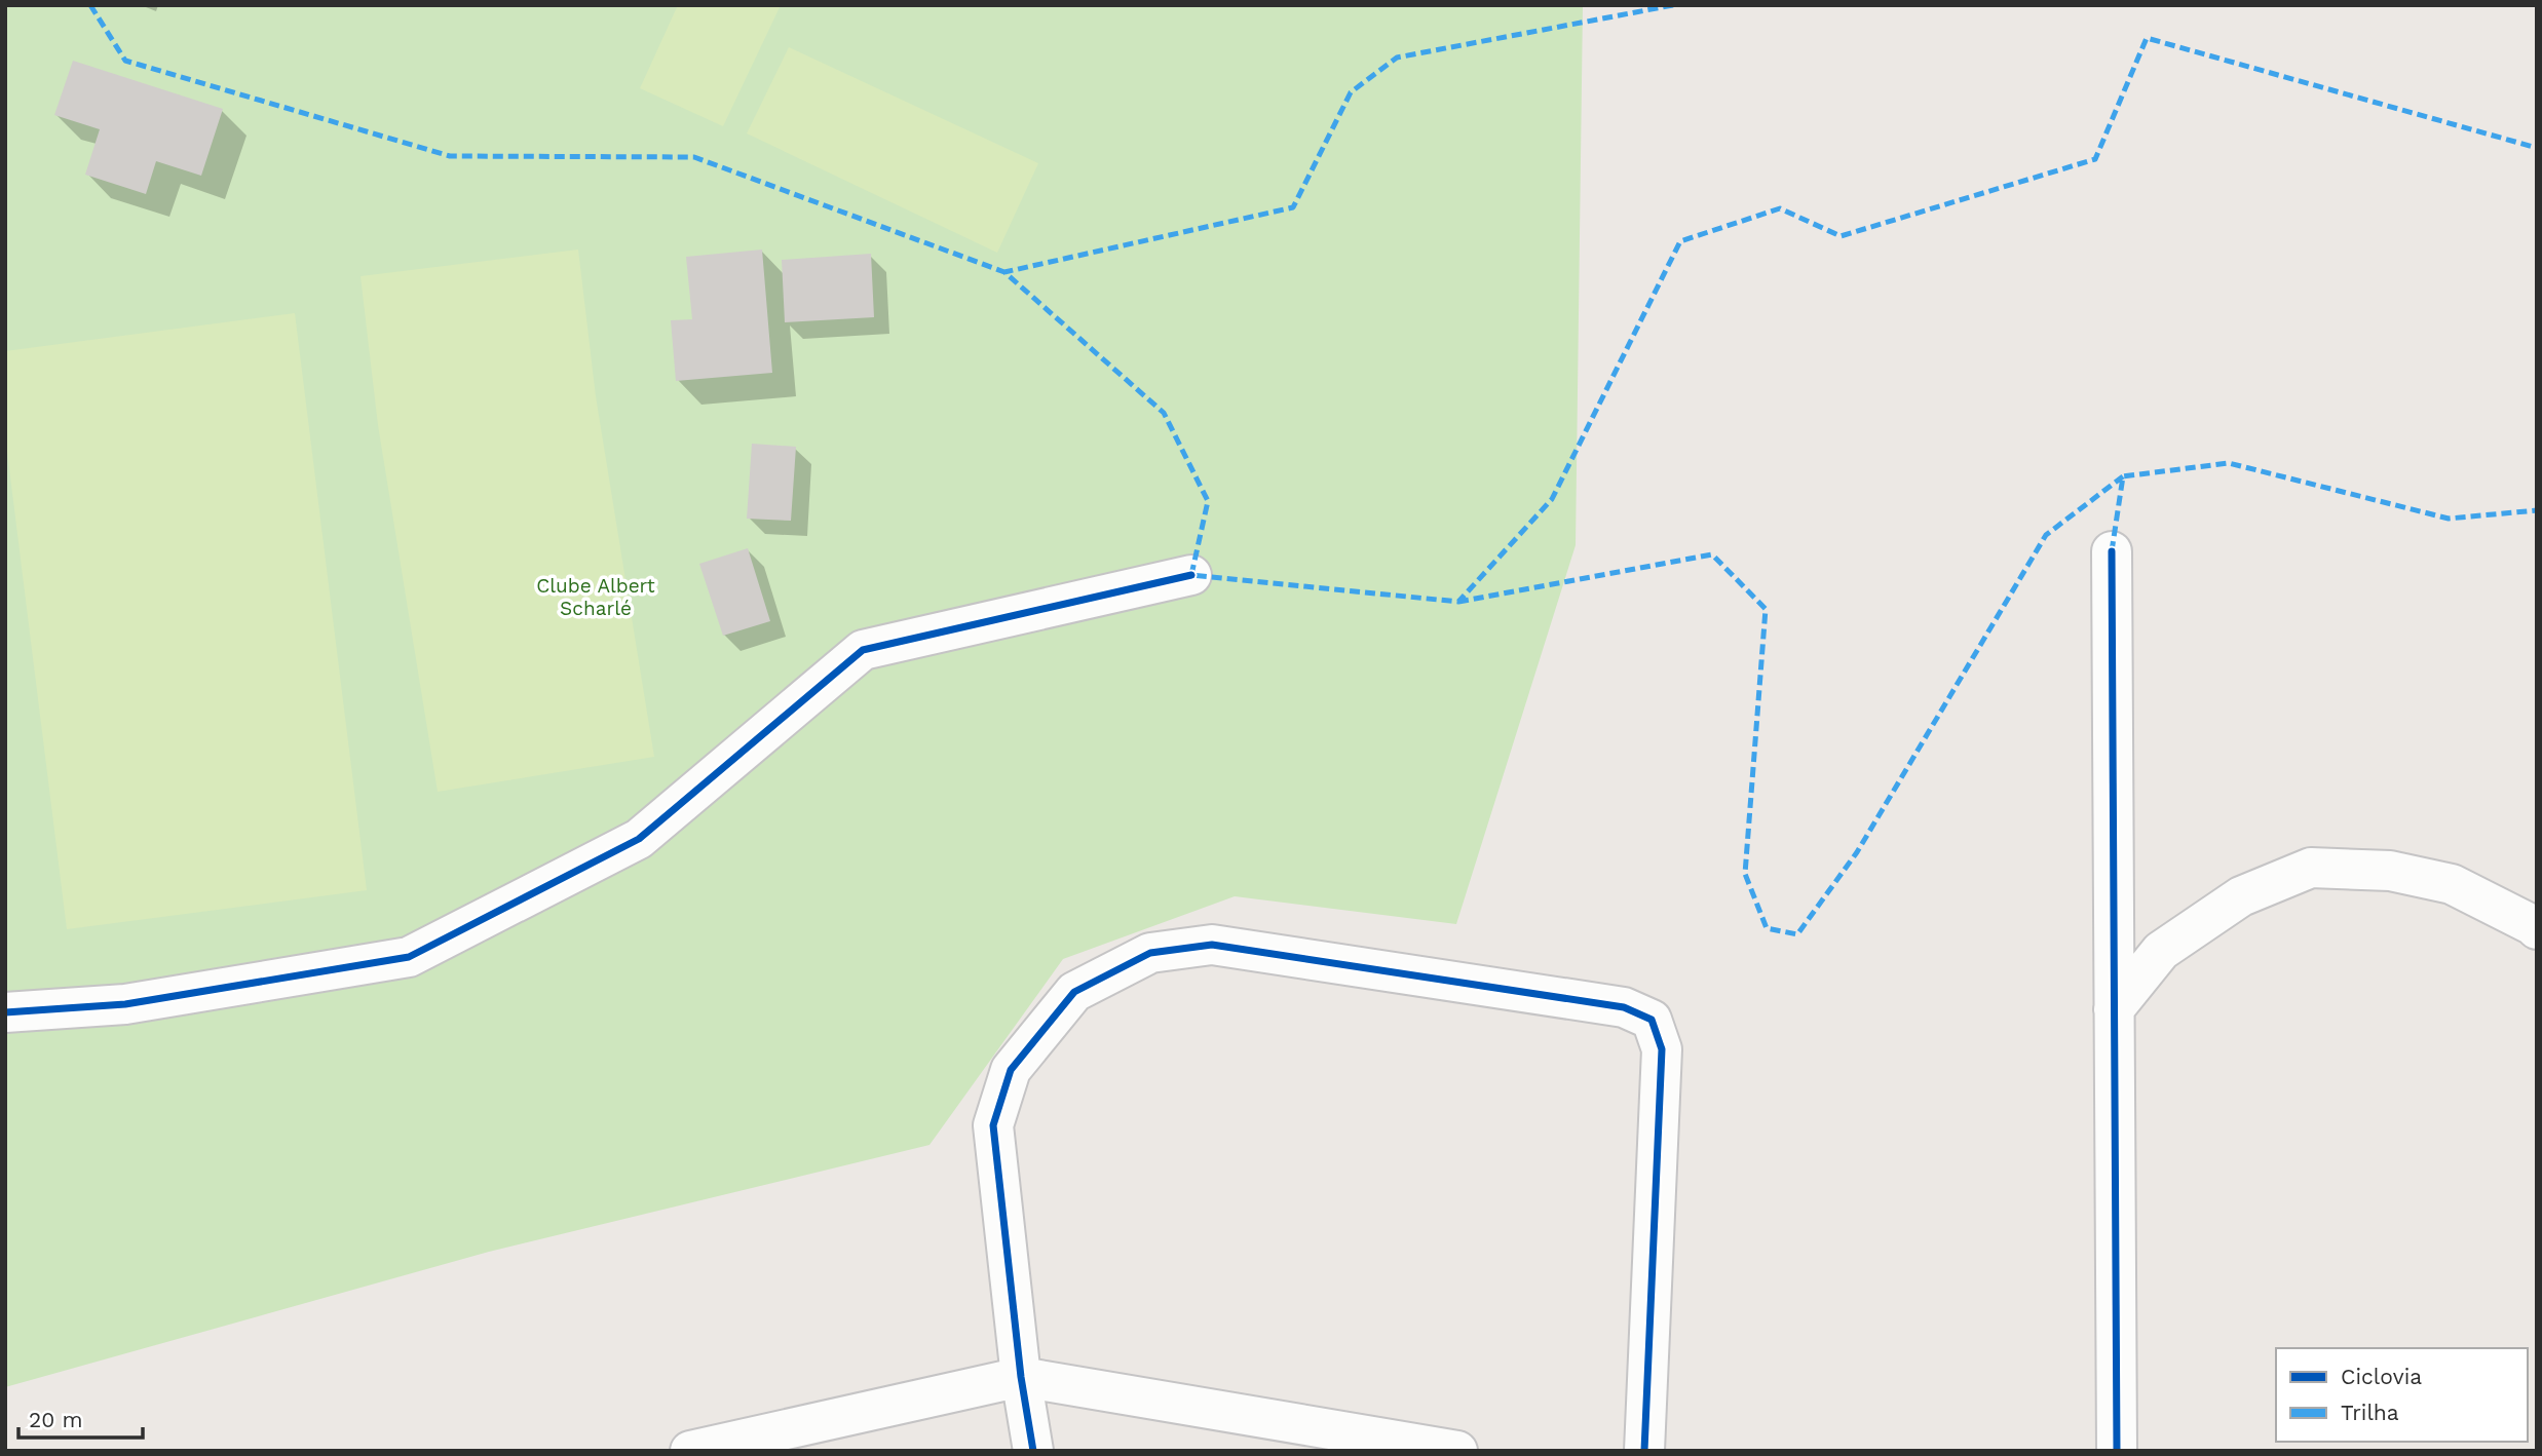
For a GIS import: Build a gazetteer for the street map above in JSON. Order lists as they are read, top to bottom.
{
  "parks": ["Clube Albert Scharlé"],
  "legend": ["Ciclovia", "Trilha"],
  "scale_bar": "20 m"
}
